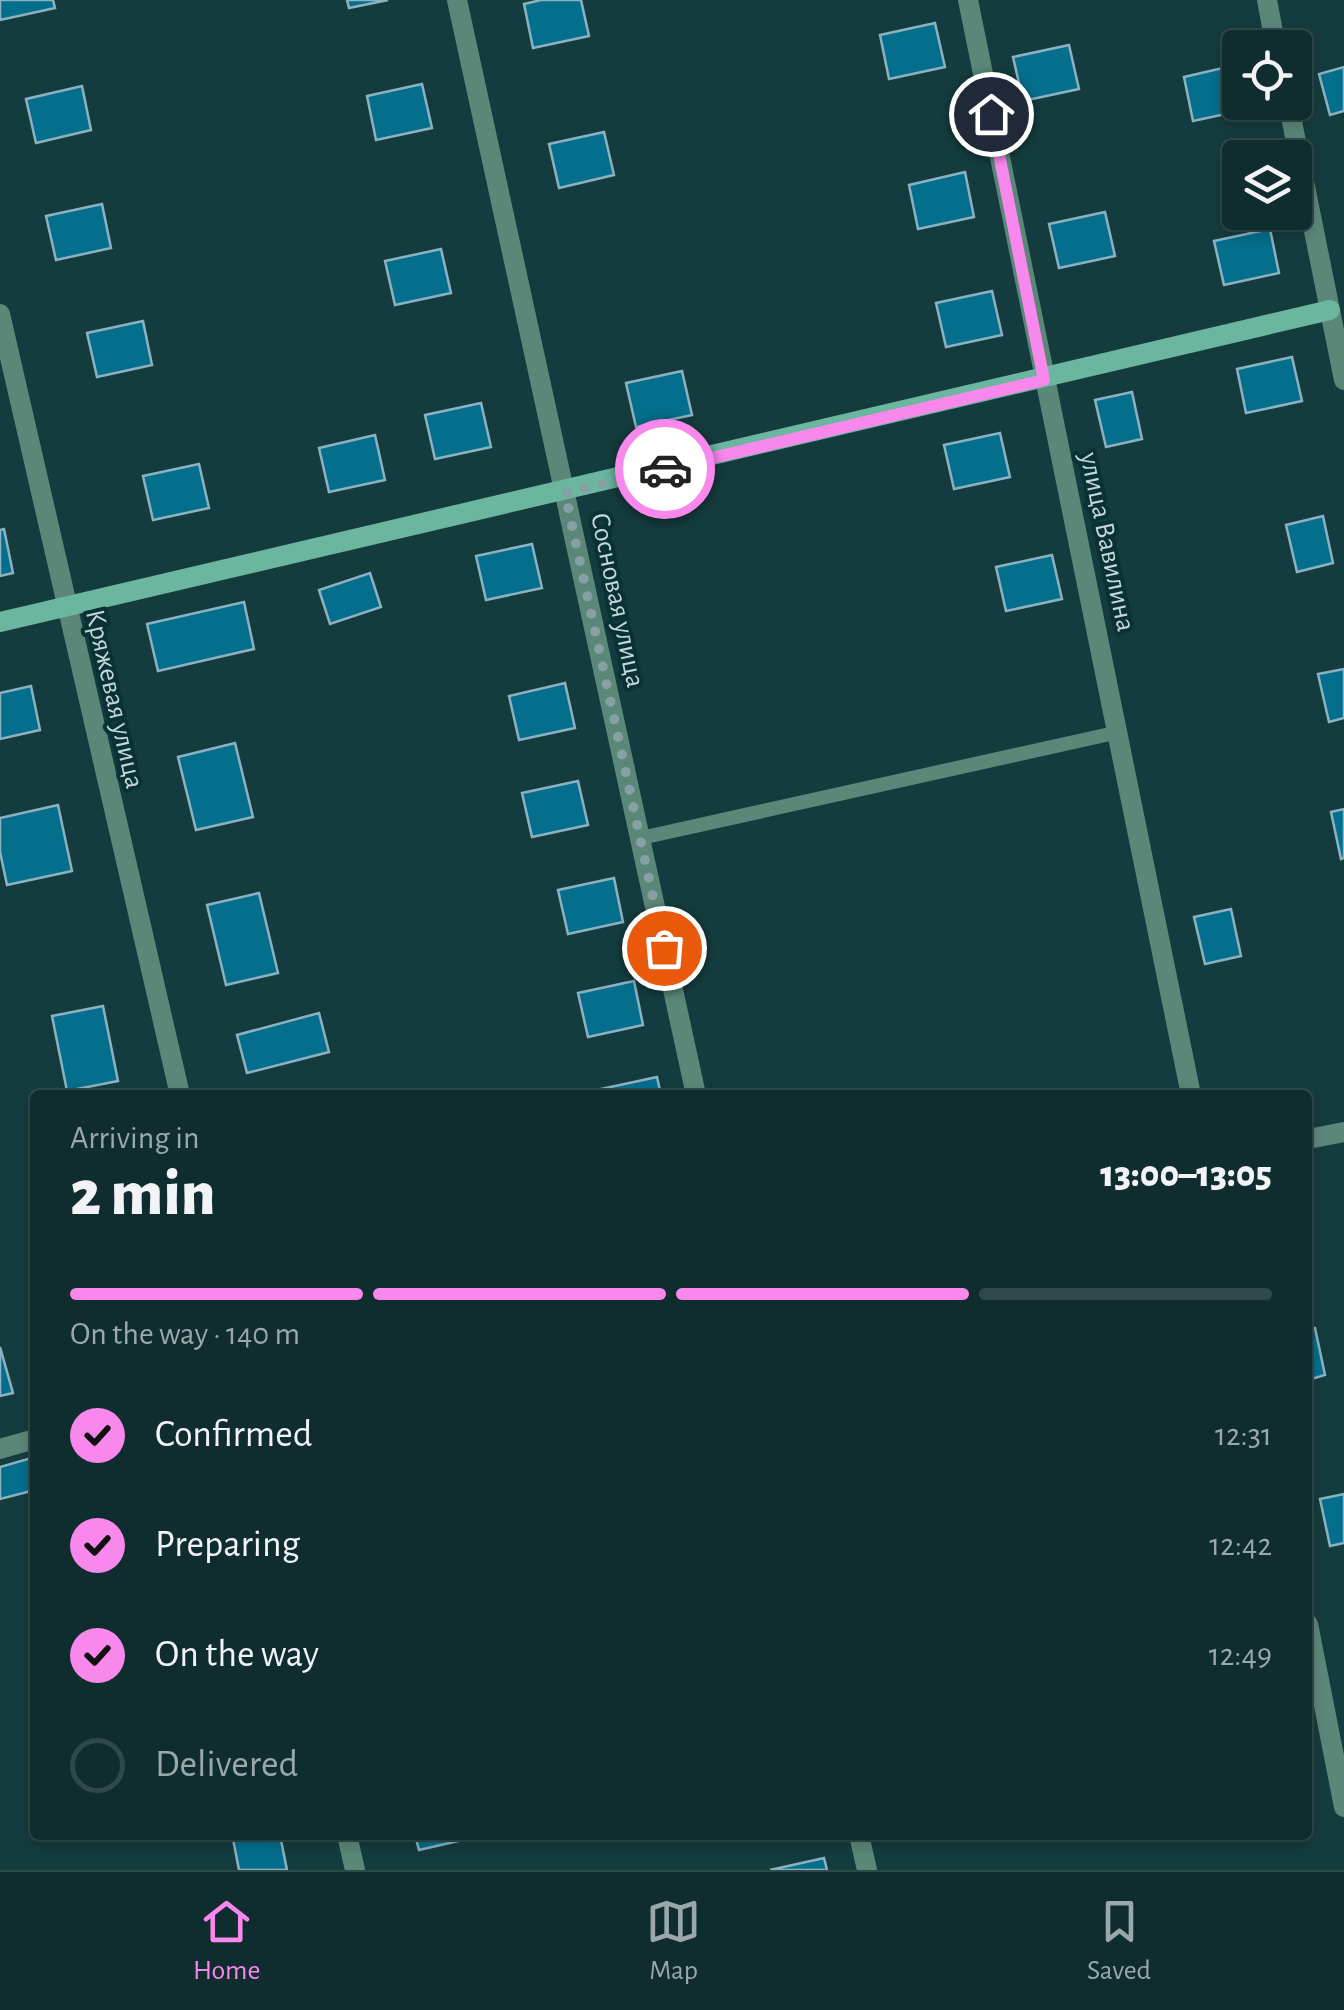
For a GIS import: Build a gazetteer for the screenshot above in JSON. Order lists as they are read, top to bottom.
{
  "streets": {
    "street": ["улица Вавилина", "Сосновая улица", "Кряжевая улица"]
  },
  "page": {
    "heading": ["2 min", "Arriving in", "13:00–13:05"],
    "bar": "On the way · 140 m",
    "list": [
      ["Confirmed", "12:31"],
      ["Preparing", "12:42"],
      ["On the way", "12:49"],
      "Delivered"
    ],
    "tabs": ["Home", "Map", "Saved"]
  }
}
